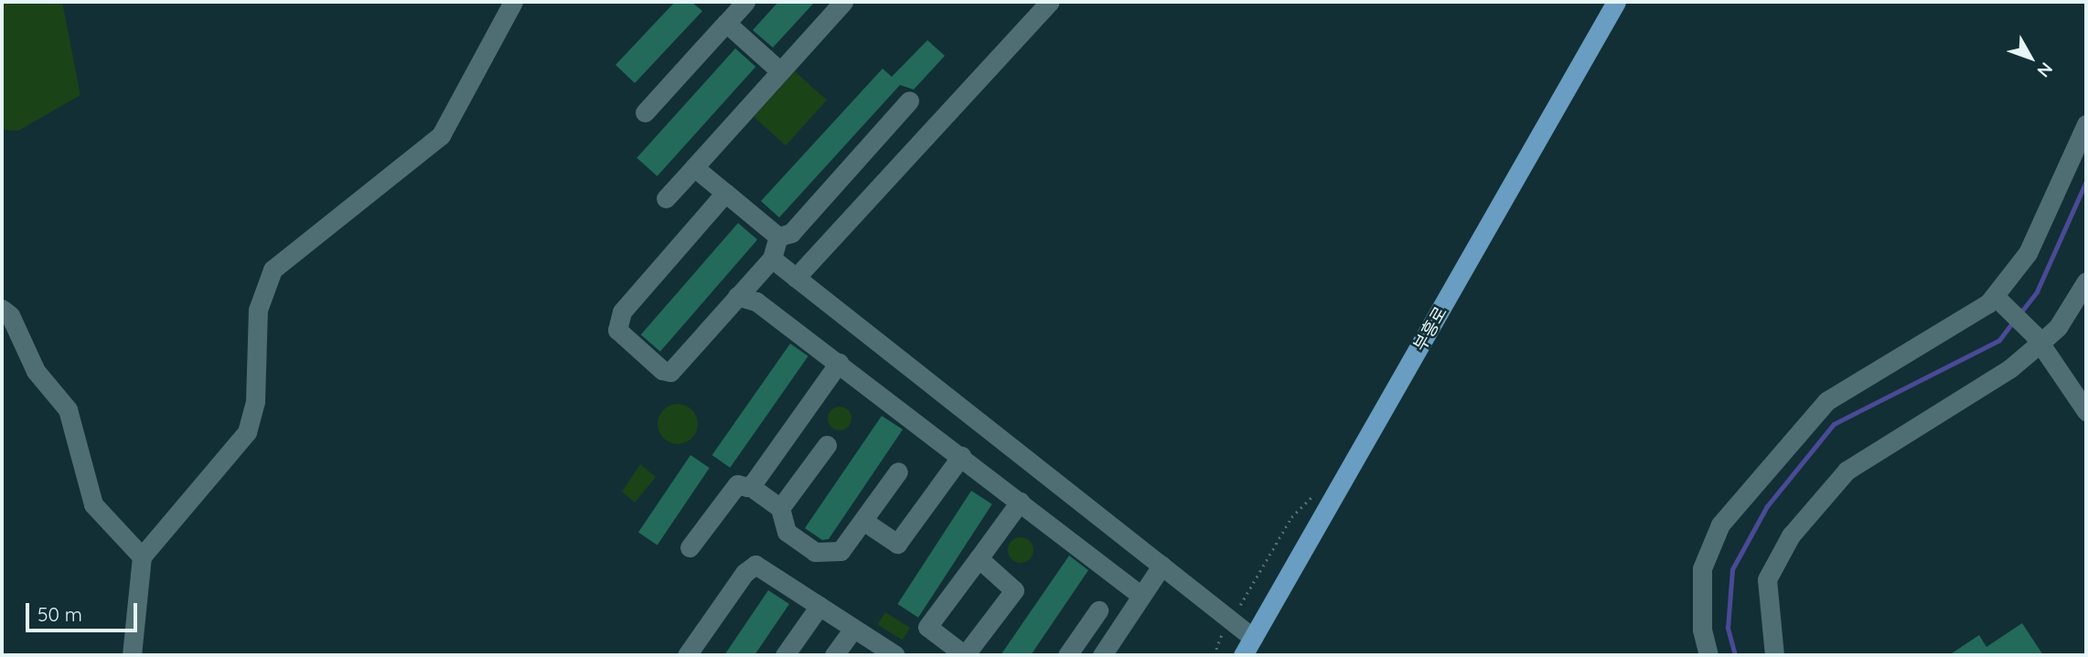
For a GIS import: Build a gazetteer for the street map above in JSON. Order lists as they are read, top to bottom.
{
  "streets": {
    "main road": ["부흥로"]
  },
  "scale_bar": "50 m",
  "north": "bottom right"
}
